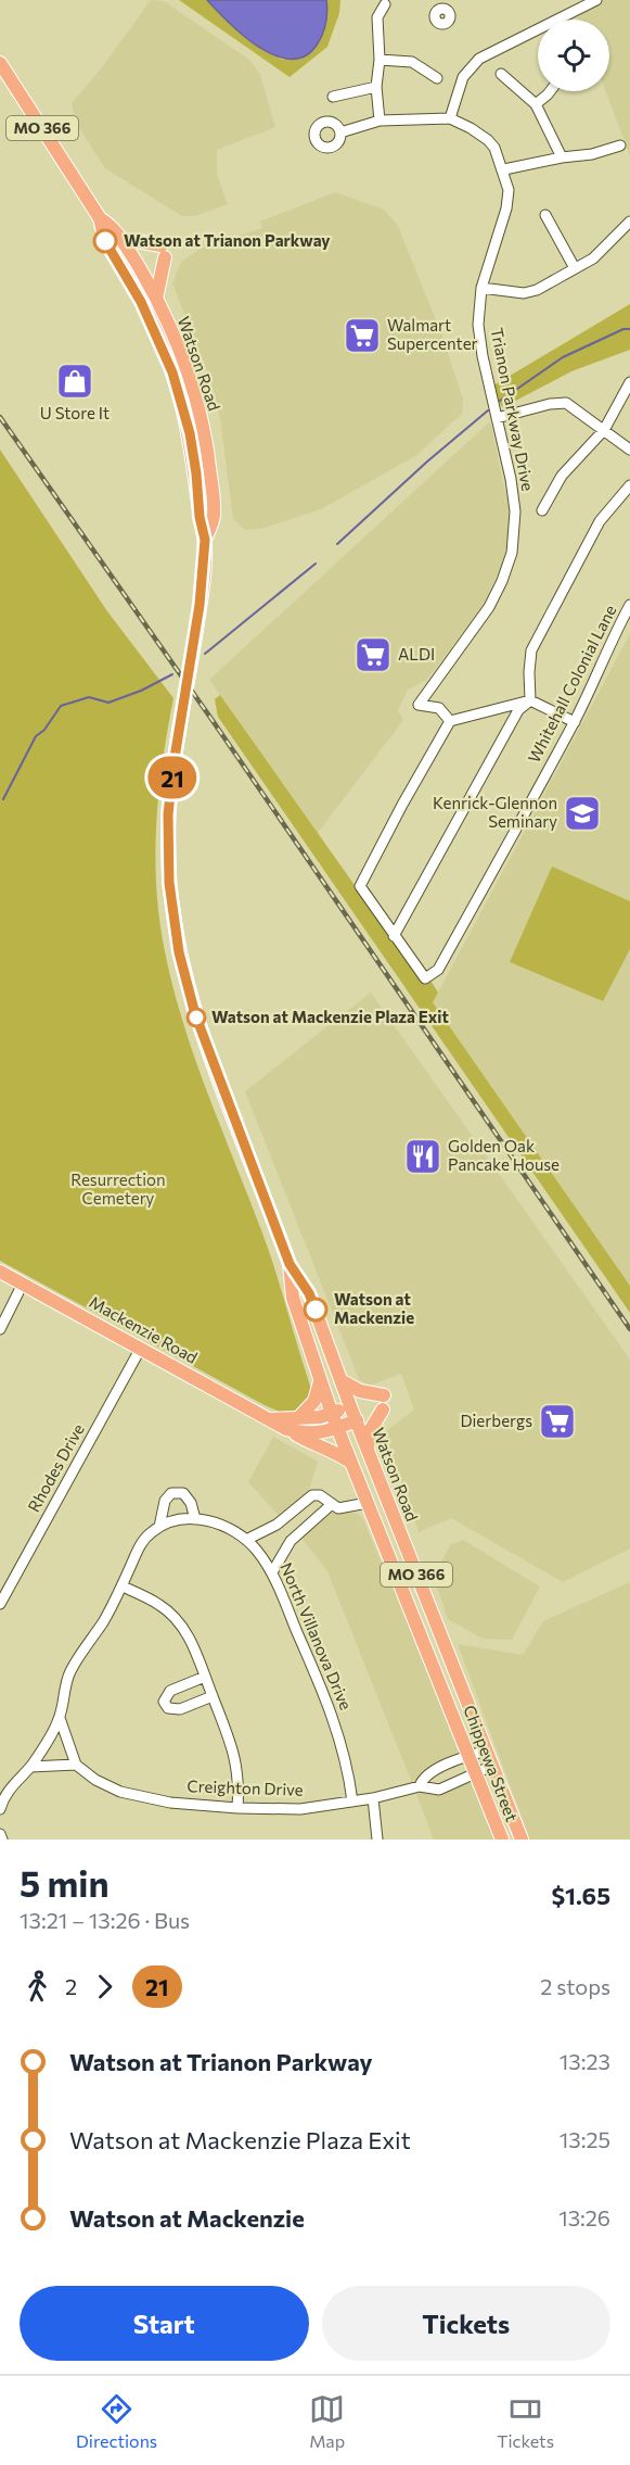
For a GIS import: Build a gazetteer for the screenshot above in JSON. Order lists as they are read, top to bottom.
{
  "streets": {
    "main road": [
      "MO 366",
      "Watson Road",
      "Mackenzie Road",
      "Chippewa Street"
    ],
    "street": [
      "Trianon Parkway Drive",
      "Whitehall Colonial Lane",
      "Rhodes Drive",
      "North Villanova Drive",
      "Creighton Drive"
    ]
  },
  "crossings": [
    ["Watson Road", "Mackenzie Road"],
    ["Watson Road", "Chippewa Street"],
    ["Mackenzie Road", "Rhodes Drive"],
    ["North Villanova Drive", "Creighton Drive"],
    ["Chippewa Street", "Creighton Drive"]
  ],
  "parks": ["Resurrection Cemetery"],
  "places": {
    "other": ["Watson at Trianon Parkway", "Watson at Mackenzie Plaza Exit", "Watson at Mackenzie"],
    "supermarket": ["Walmart Supercenter", "ALDI", "Dierbergs"],
    "shop": ["U Store It"],
    "school or university": ["Kenrick-Glennon Seminary"],
    "restaurant": ["Golden Oak Pancake House"]
  },
  "lines": ["bus line 21"],
  "page": {
    "on_map": "21",
    "heading": ["5 min", "13:21 – 13:26 · Bus", "$1.65"],
    "legs": ["2", "21", "2 stops"],
    "list": [
      {
        "name": "Watson at Trianon Parkway",
        "value": "13:23"
      },
      {
        "name": "Watson at Mackenzie Plaza Exit",
        "value": "13:25"
      },
      {
        "name": "Watson at Mackenzie",
        "value": "13:26"
      }
    ],
    "buttons": ["Start", "Tickets"],
    "tabs": ["Directions", "Map", "Tickets"]
  }
}
